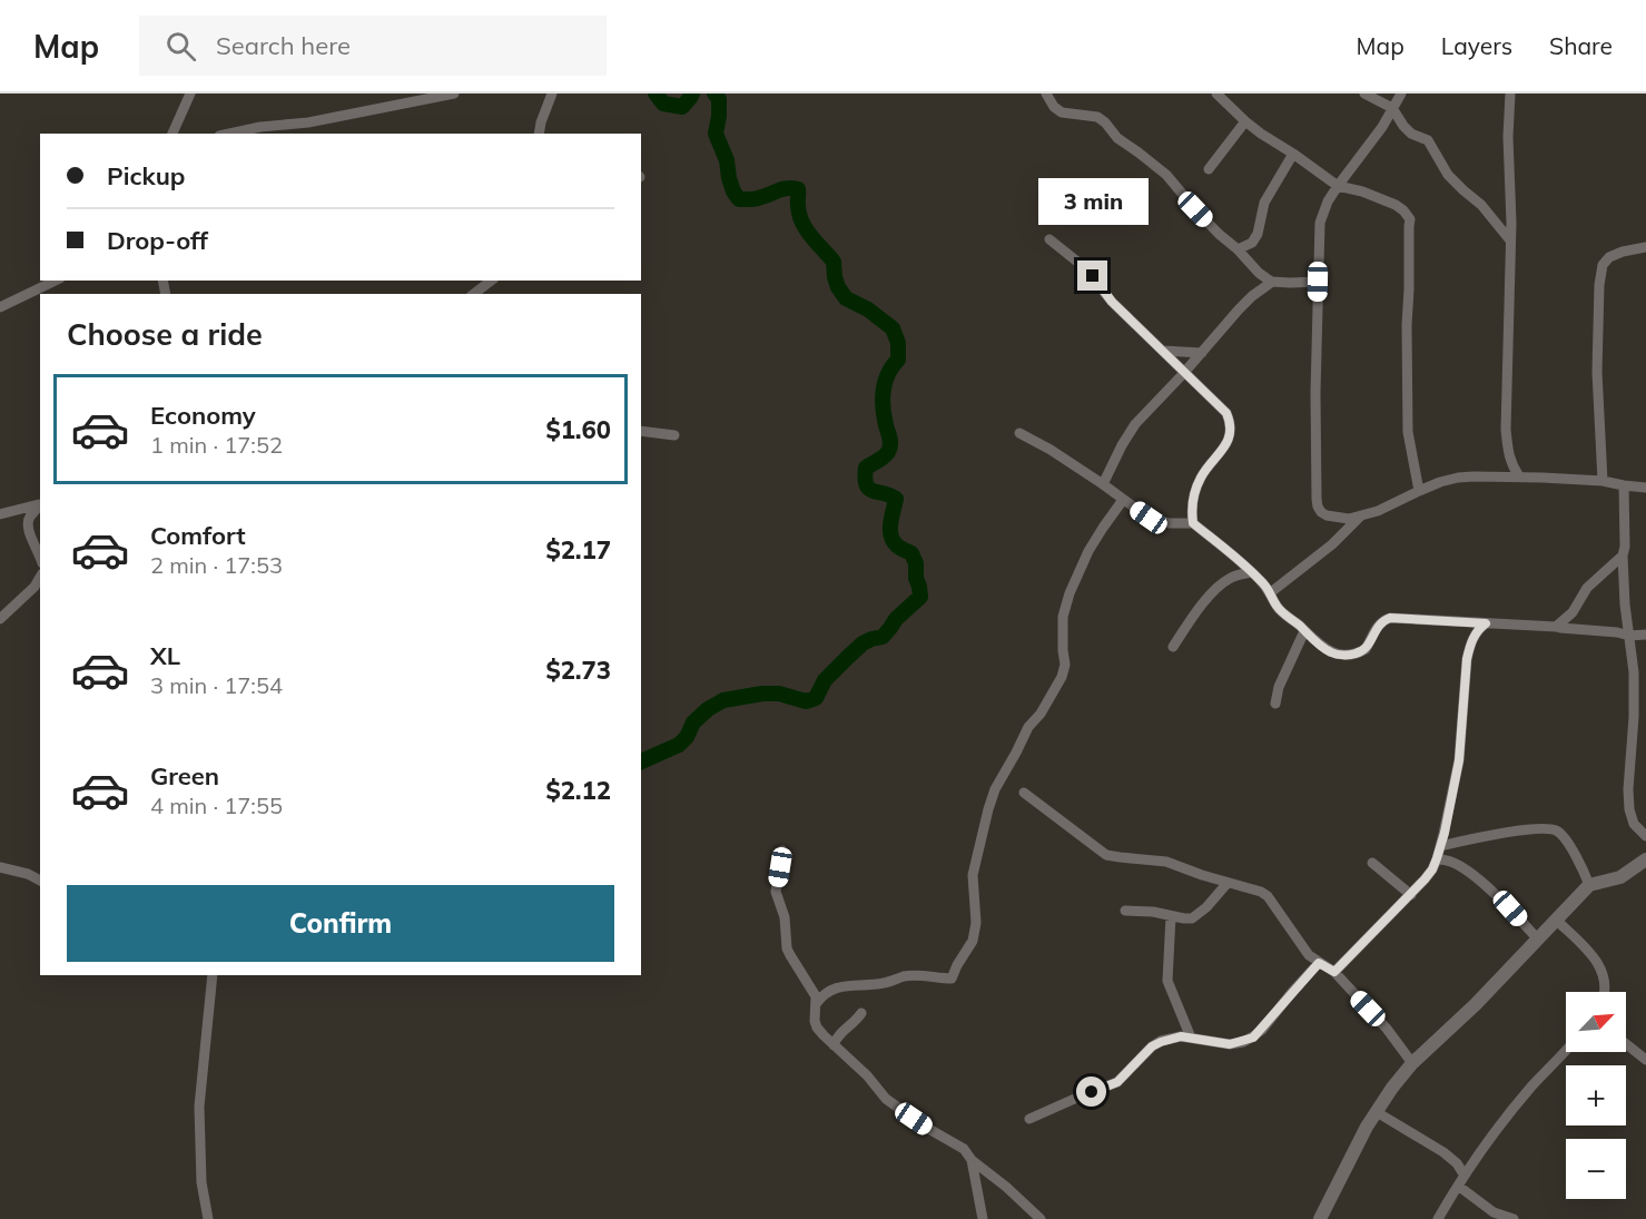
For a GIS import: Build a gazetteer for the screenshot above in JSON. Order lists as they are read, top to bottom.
{
  "north": "top right",
  "page": {
    "header": "Map",
    "search": "Search here",
    "nav": ["Map", "Layers", "Share"],
    "banner": ["Pickup", "Drop-off"],
    "bubble": "3 min",
    "heading": "Choose a ride",
    "list": [
      {
        "name": "Economy",
        "note": "1 min · 17:52",
        "value": "$1.60"
      },
      {
        "name": "Comfort",
        "note": "2 min · 17:53",
        "value": "$2.17"
      },
      {
        "name": "XL",
        "note": "3 min · 17:54",
        "value": "$2.73"
      },
      {
        "name": "Green",
        "note": "4 min · 17:55",
        "value": "$2.12"
      }
    ],
    "buttons": "Confirm",
    "map_buttons": ["+", "−"]
  }
}
